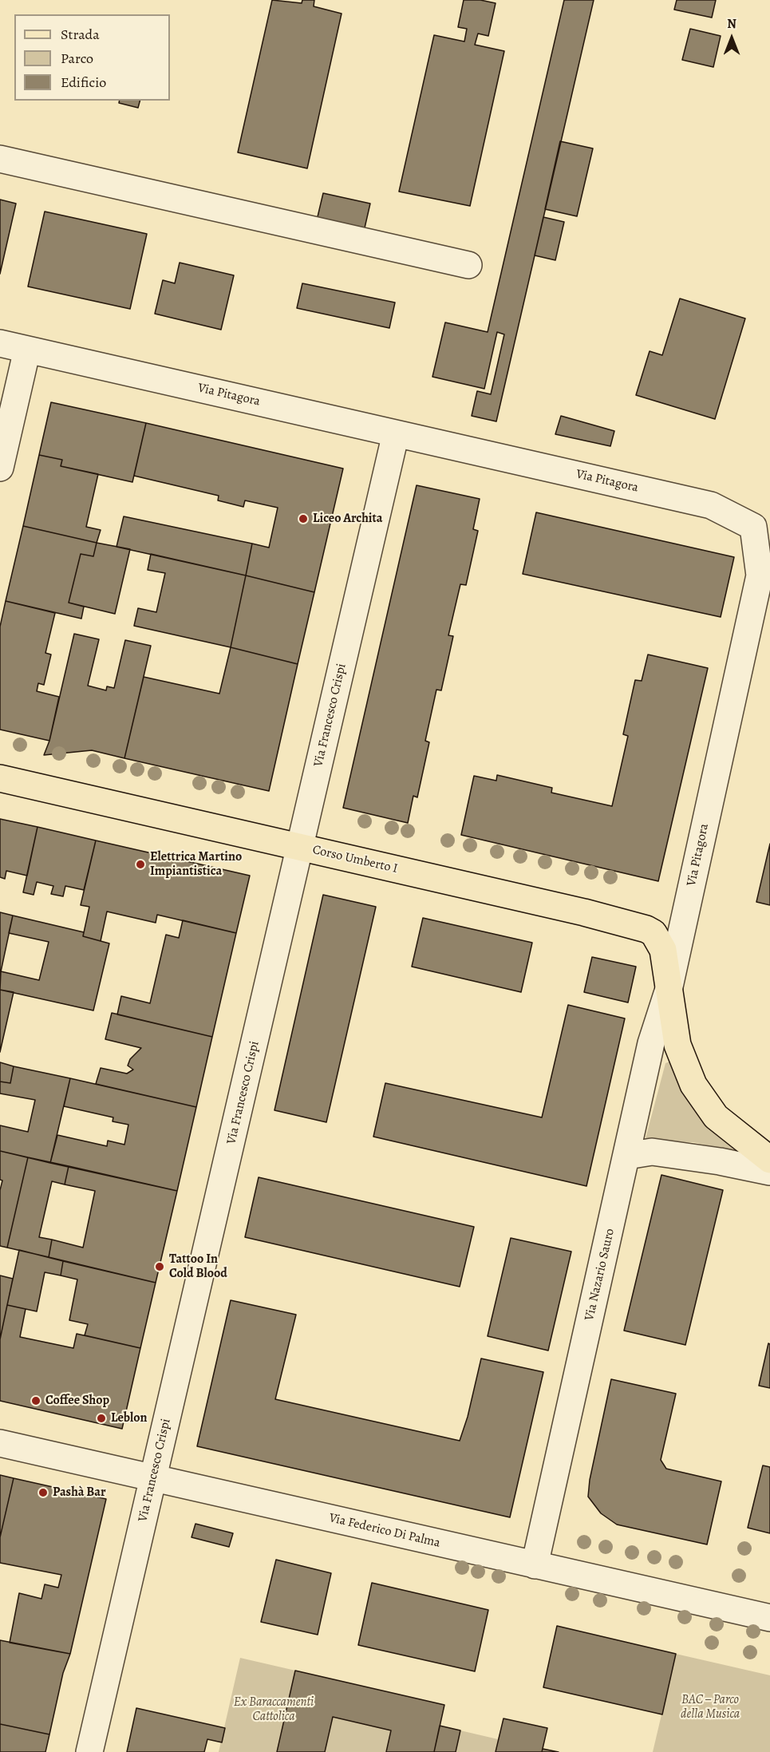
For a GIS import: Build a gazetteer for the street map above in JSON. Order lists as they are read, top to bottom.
{
  "streets": {
    "main road": ["Corso Umberto I"],
    "street": [
      "Via Pitagora",
      "Via Francesco Crispi",
      "Via Nazario Sauro",
      "Via Federico Di Palma"
    ]
  },
  "crossings": [
    ["Via Pitagora", "Via Francesco Crispi"],
    ["Via Pitagora", "Corso Umberto I"],
    ["Via Pitagora", "Via Nazario Sauro"],
    ["Via Francesco Crispi", "Corso Umberto I"],
    ["Via Francesco Crispi", "Via Federico Di Palma"],
    ["Corso Umberto I", "Via Nazario Sauro"],
    ["Via Nazario Sauro", "Via Federico Di Palma"]
  ],
  "parks": ["BAC – Parco della Musica", "Ex Baraccamenti Cattolica"],
  "places": [
    "Liceo Archita",
    "Elettrica Martino Impiantistica",
    "Tattoo In Cold Blood",
    "Coffee Shop",
    "Leblon",
    "Pashà Bar"
  ],
  "legend": ["Strada", "Parco", "Edificio"],
  "north": "top"
}
